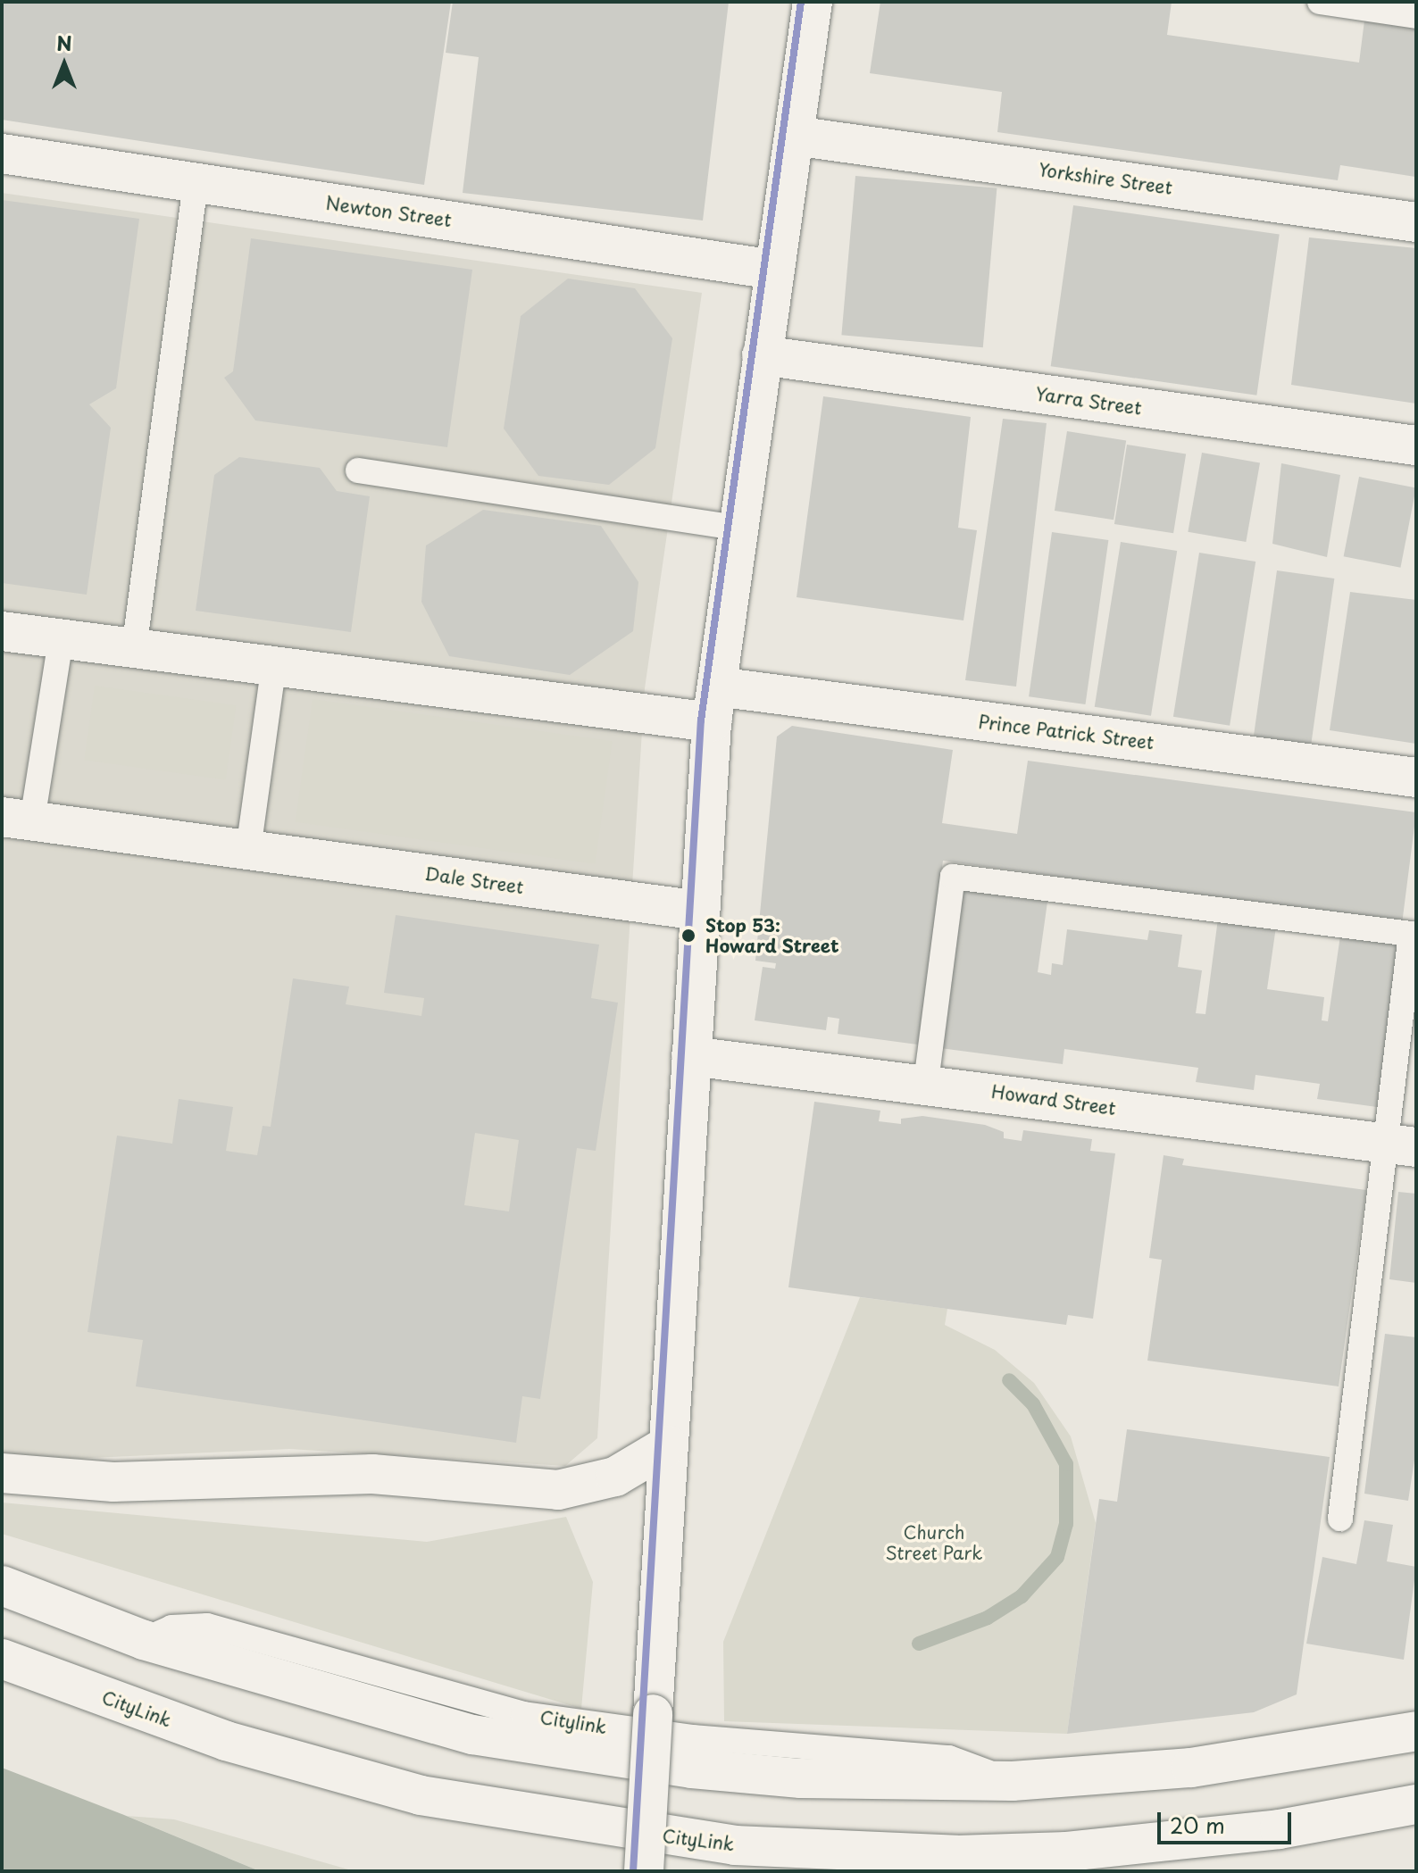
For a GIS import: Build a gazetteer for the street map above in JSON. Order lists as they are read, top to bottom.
{
  "streets": {
    "main road": [
      "Yorkshire Street",
      "Newton Street",
      "Yarra Street",
      "Prince Patrick Street",
      "Dale Street",
      "Howard Street",
      "CityLink"
    ]
  },
  "parks": ["Church Street Park"],
  "places": ["Stop 53: Howard Street"],
  "scale_bar": "20 m",
  "north": "top"
}
